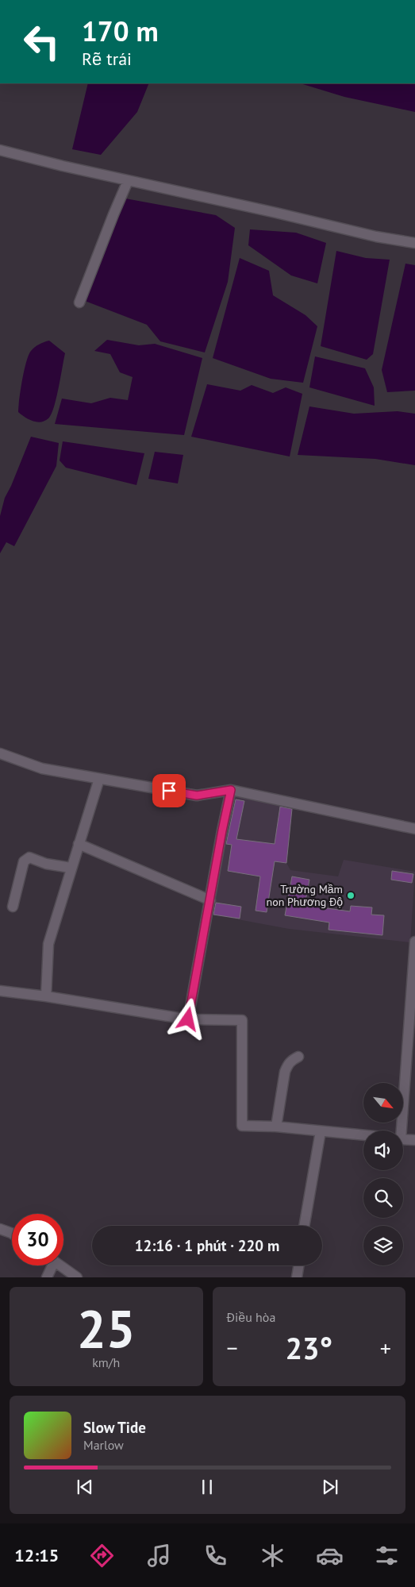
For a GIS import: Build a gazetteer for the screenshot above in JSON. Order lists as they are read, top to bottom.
{
  "places": ["Trường Mầm non Phương Độ"],
  "north": "bottom right",
  "page": {
    "turn": ["170 m", "Rẽ trái"],
    "limit": "30",
    "trip": "12:16 · 1 phút · 220 m",
    "tile": [
      ["25", "km/h"],
      "Điều hòa"
    ],
    "heat": ["−", "23°", "+"],
    "song": ["Slow Tide", "Marlow"],
    "tabs": "12:15"
  }
}
